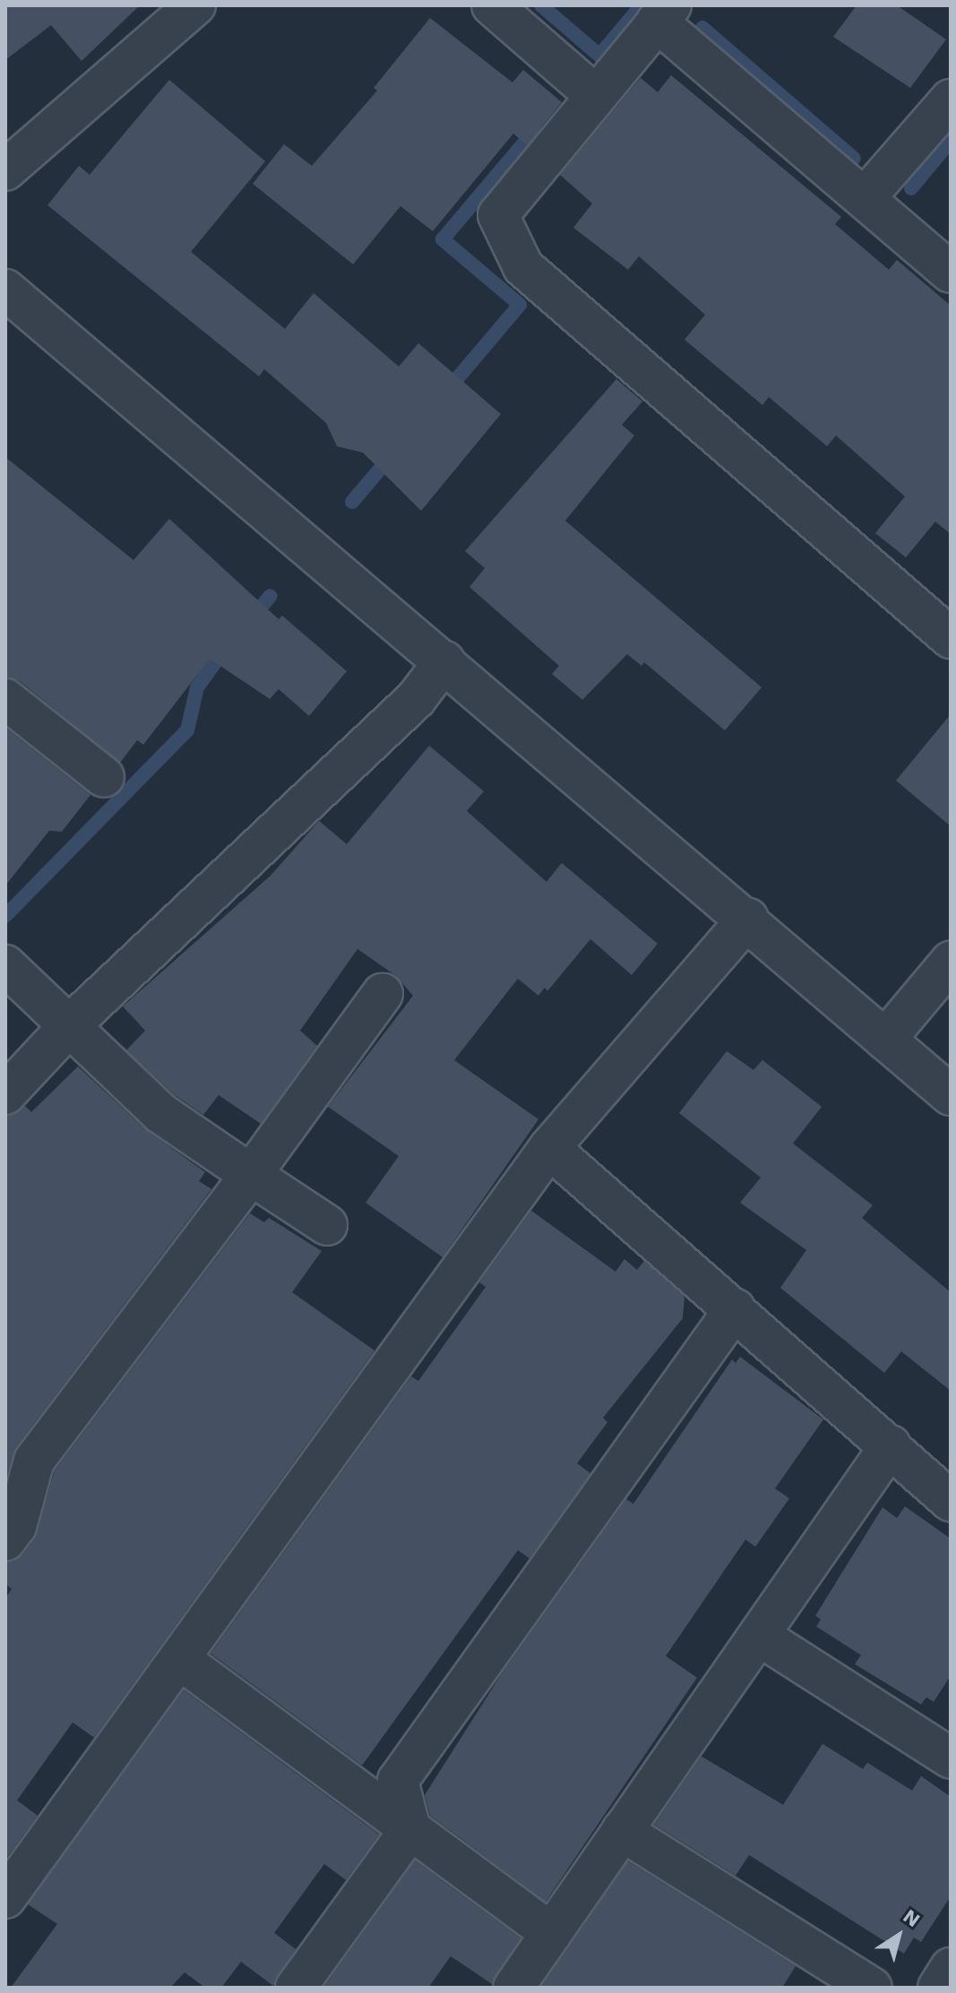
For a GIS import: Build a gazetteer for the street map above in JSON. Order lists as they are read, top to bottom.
{
  "north": "top right"
}
